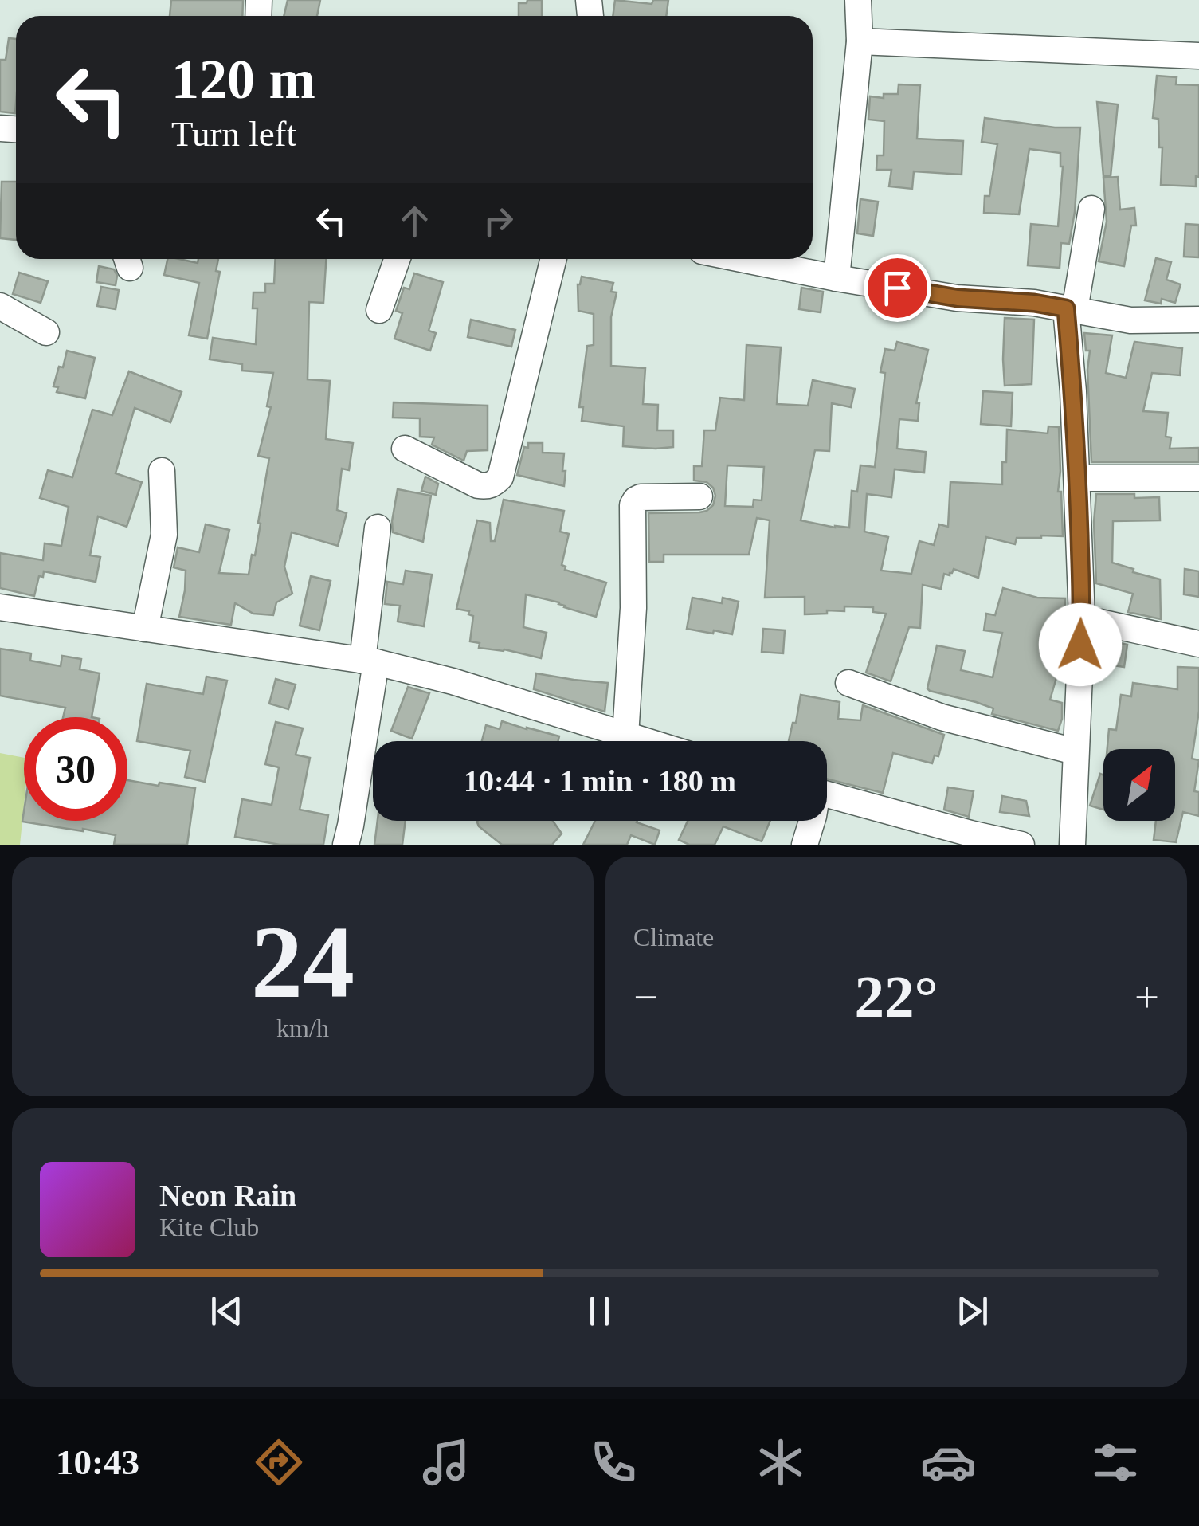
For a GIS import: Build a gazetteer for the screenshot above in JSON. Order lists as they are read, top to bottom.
{
  "north": "top right",
  "page": {
    "turn": ["120 m", "Turn left"],
    "limit": "30",
    "trip": "10:44 · 1 min · 180 m",
    "tile": [
      ["24", "km/h"],
      "Climate"
    ],
    "heat": ["−", "22°", "+"],
    "song": ["Neon Rain", "Kite Club"],
    "tabs": "10:43"
  }
}
